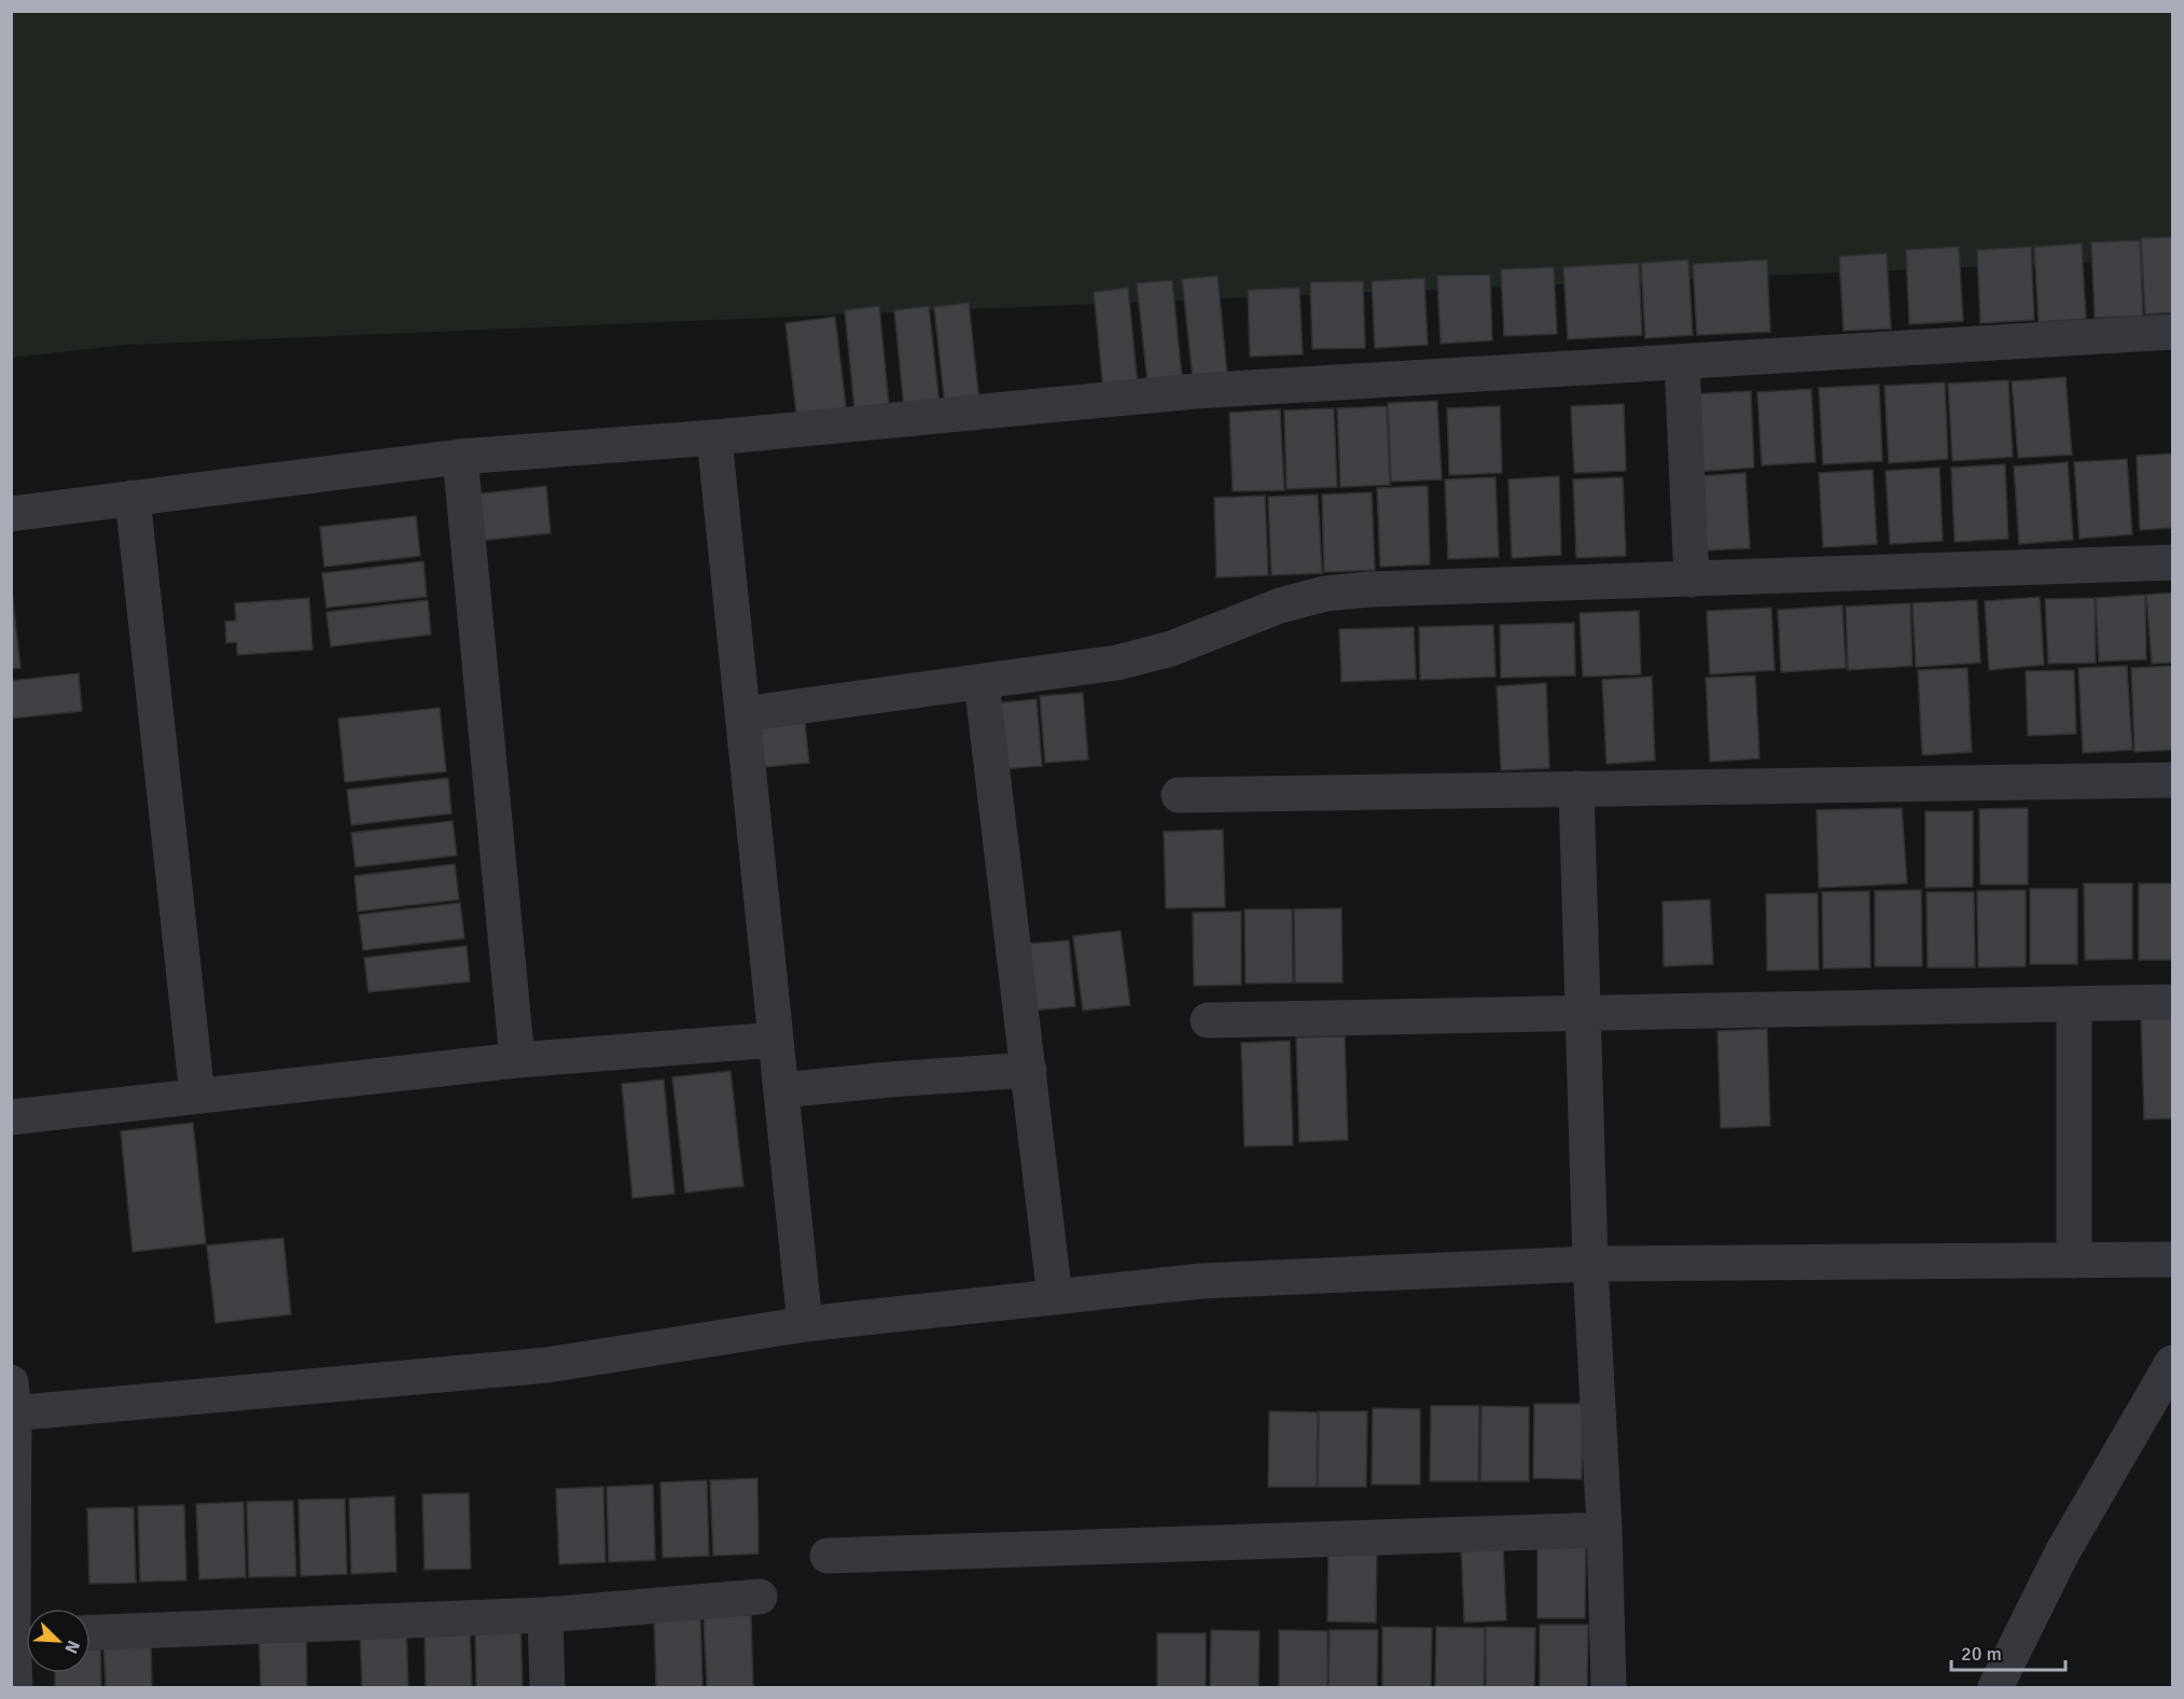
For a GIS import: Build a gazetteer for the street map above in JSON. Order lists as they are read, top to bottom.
{
  "scale_bar": "20 m",
  "north": "bottom right"
}
